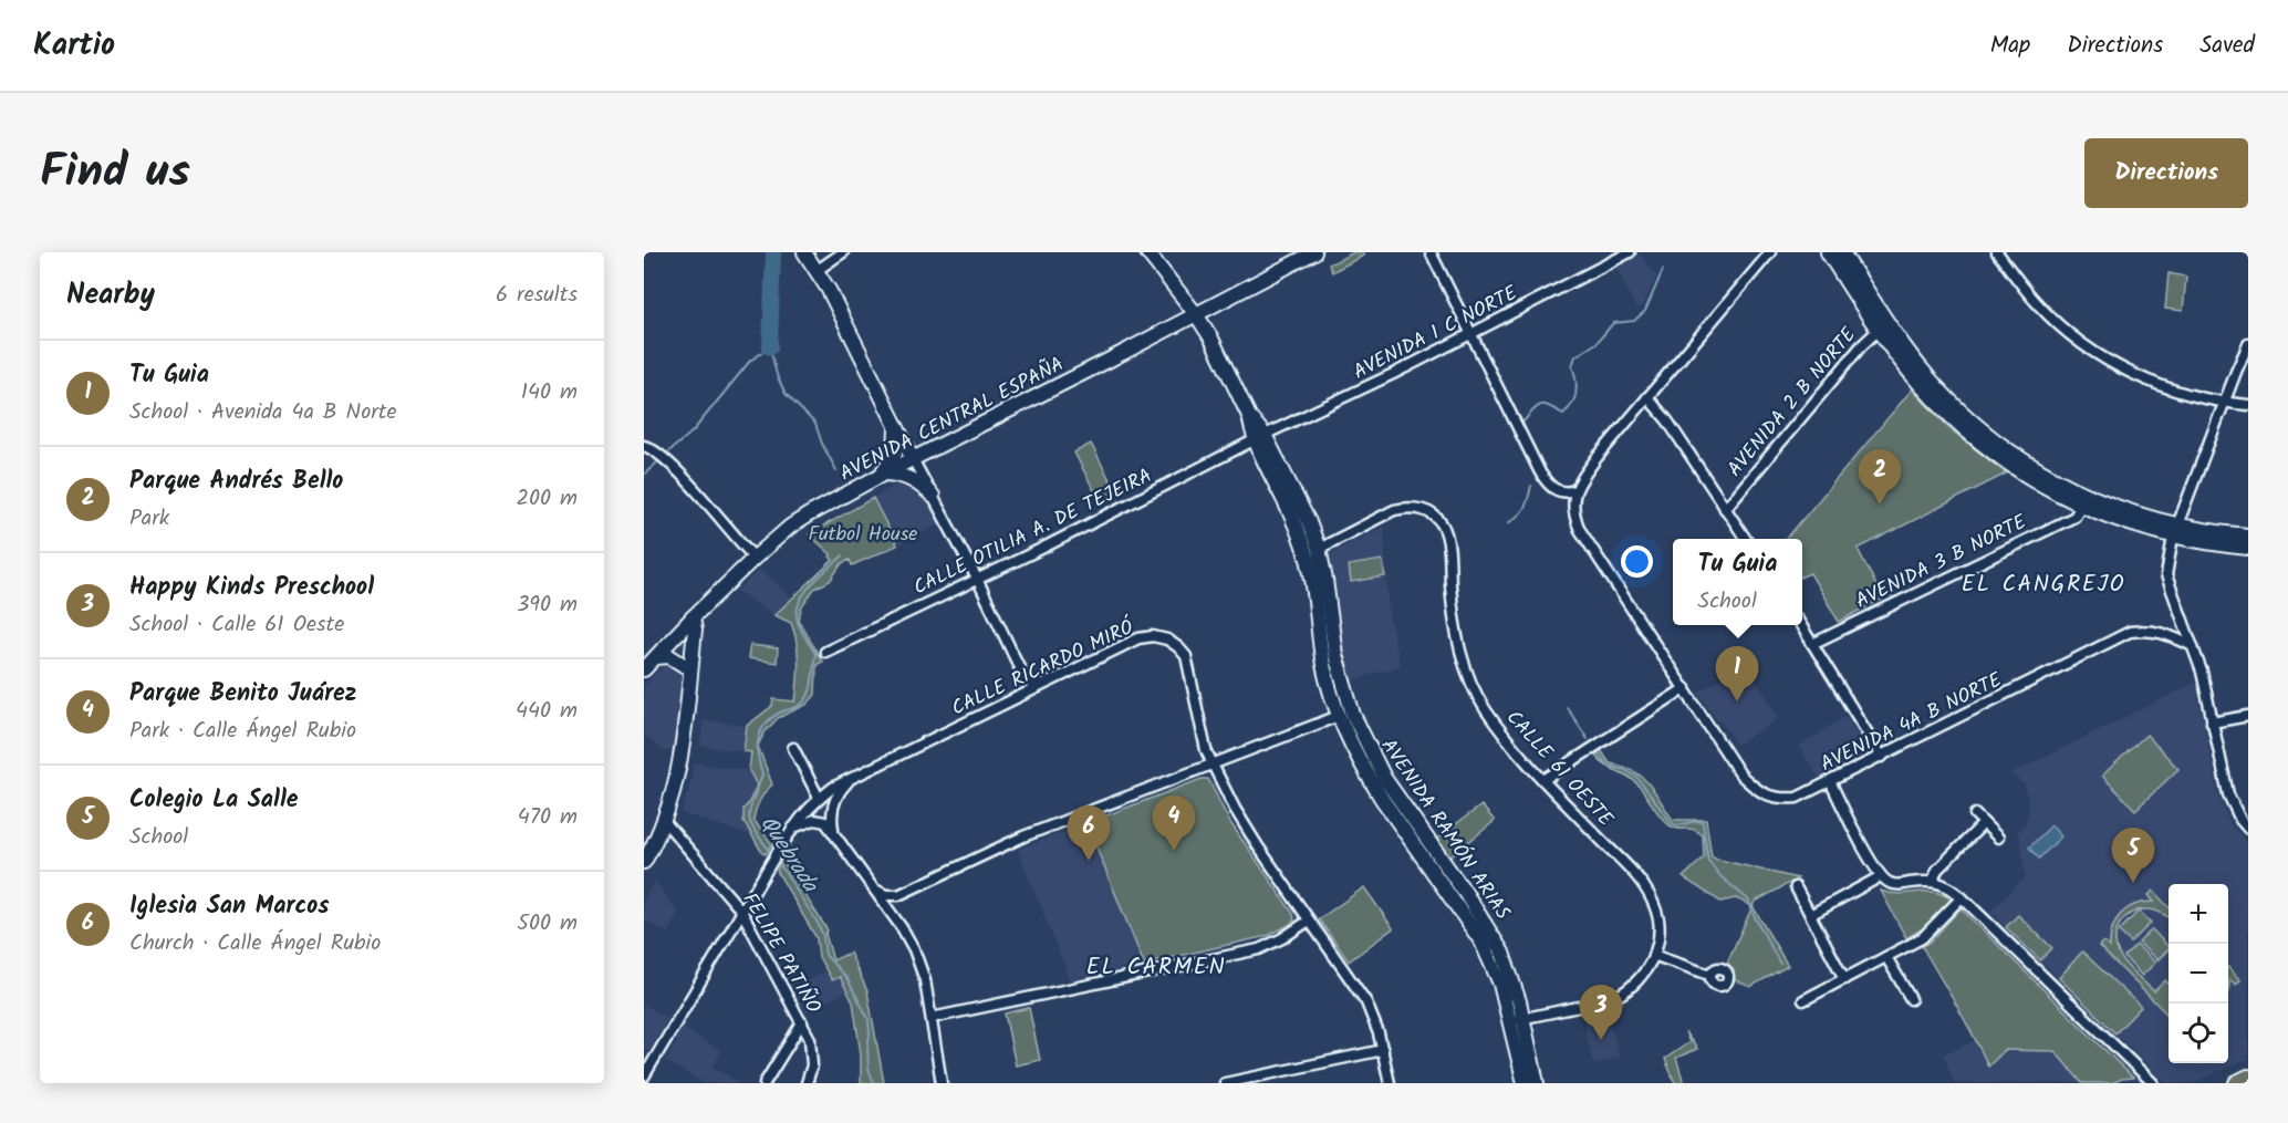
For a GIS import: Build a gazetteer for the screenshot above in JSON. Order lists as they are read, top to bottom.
{
  "streets": {
    "main road": ["AVENIDA CENTRAL ESPAÑA", "AVENIDA RAMÓN ARIAS"],
    "street": [
      "AVENIDA 1 C NORTE",
      "AVENIDA 2 B NORTE",
      "CALLE OTILIA A. DE TEJEIRA",
      "AVENIDA 3 B NORTE",
      "CALLE RICARDO MIRÓ",
      "AVENIDA 4A B NORTE",
      "CALLE 61 OESTE",
      "FELIPE PATIÑO"
    ]
  },
  "crossings": [
    ["AVENIDA 1 C NORTE", "CALLE OTILIA A. DE TEJEIRA"],
    ["AVENIDA 1 C NORTE", "AVENIDA RAMÓN ARIAS"],
    ["AVENIDA CENTRAL ESPAÑA", "AVENIDA RAMÓN ARIAS"],
    ["CALLE OTILIA A. DE TEJEIRA", "AVENIDA RAMÓN ARIAS"],
    ["CALLE RICARDO MIRÓ", "FELIPE PATIÑO"],
    ["CALLE 61 OESTE", "AVENIDA RAMÓN ARIAS"]
  ],
  "districts": ["EL CANGREJO", "EL CARMEN"],
  "water": ["Quebrada"],
  "parks": ["Futbol House"],
  "page": {
    "header": "Kartio",
    "nav": ["Map", "Directions", "Saved"],
    "title": "Find us",
    "buttons": "Directions",
    "heading": ["Nearby", "6 results"],
    "list": [
      {
        "mark": "1",
        "name": "Tu Guia",
        "note": "School · Avenida 4a B Norte",
        "value": "140 m"
      },
      {
        "mark": "2",
        "name": "Parque Andrés Bello",
        "note": "Park",
        "value": "200 m"
      },
      {
        "mark": "3",
        "name": "Happy Kinds Preschool",
        "note": "School · Calle 61 Oeste",
        "value": "390 m"
      },
      {
        "mark": "4",
        "name": "Parque Benito Juárez",
        "note": "Park · Calle Ángel Rubio",
        "value": "440 m"
      },
      {
        "mark": "5",
        "name": "Colegio La Salle",
        "note": "School",
        "value": "470 m"
      },
      {
        "mark": "6",
        "name": "Iglesia San Marcos",
        "note": "Church · Calle Ángel Rubio",
        "value": "500 m"
      }
    ],
    "pins": [
      "2",
      "1",
      "4",
      "6",
      "5",
      "3"
    ],
    "popup": ["Tu Guia", "School"],
    "map_buttons": ["+", "−"]
  }
}
